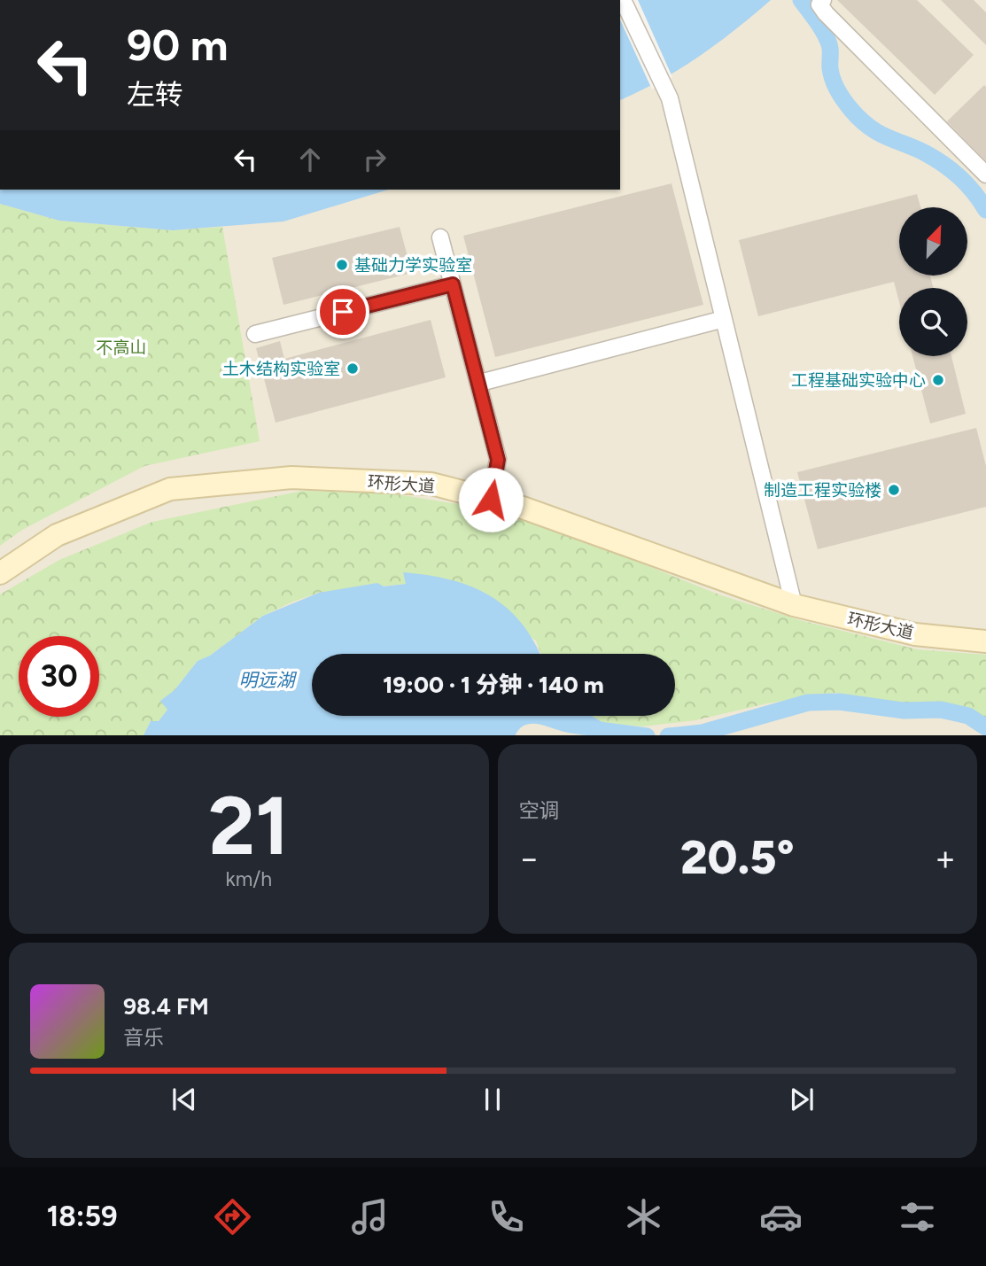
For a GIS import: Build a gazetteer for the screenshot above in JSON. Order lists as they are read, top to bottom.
{
  "streets": {
    "street": ["环形大道"]
  },
  "water": ["明远湖"],
  "parks": ["不高山"],
  "places": [
    "基础力学实验室",
    "土木结构实验室",
    "工程基础实验中心",
    "制造工程实验楼"
  ],
  "north": "top right",
  "page": {
    "turn": ["90 m", "左转"],
    "limit": "30",
    "trip": "19:00 · 1 分钟 · 140 m",
    "tile": [
      ["21", "km/h"],
      "空调"
    ],
    "heat": ["−", "20.5°", "+"],
    "song": ["98.4 FM", "音乐"],
    "tabs": "18:59"
  }
}
